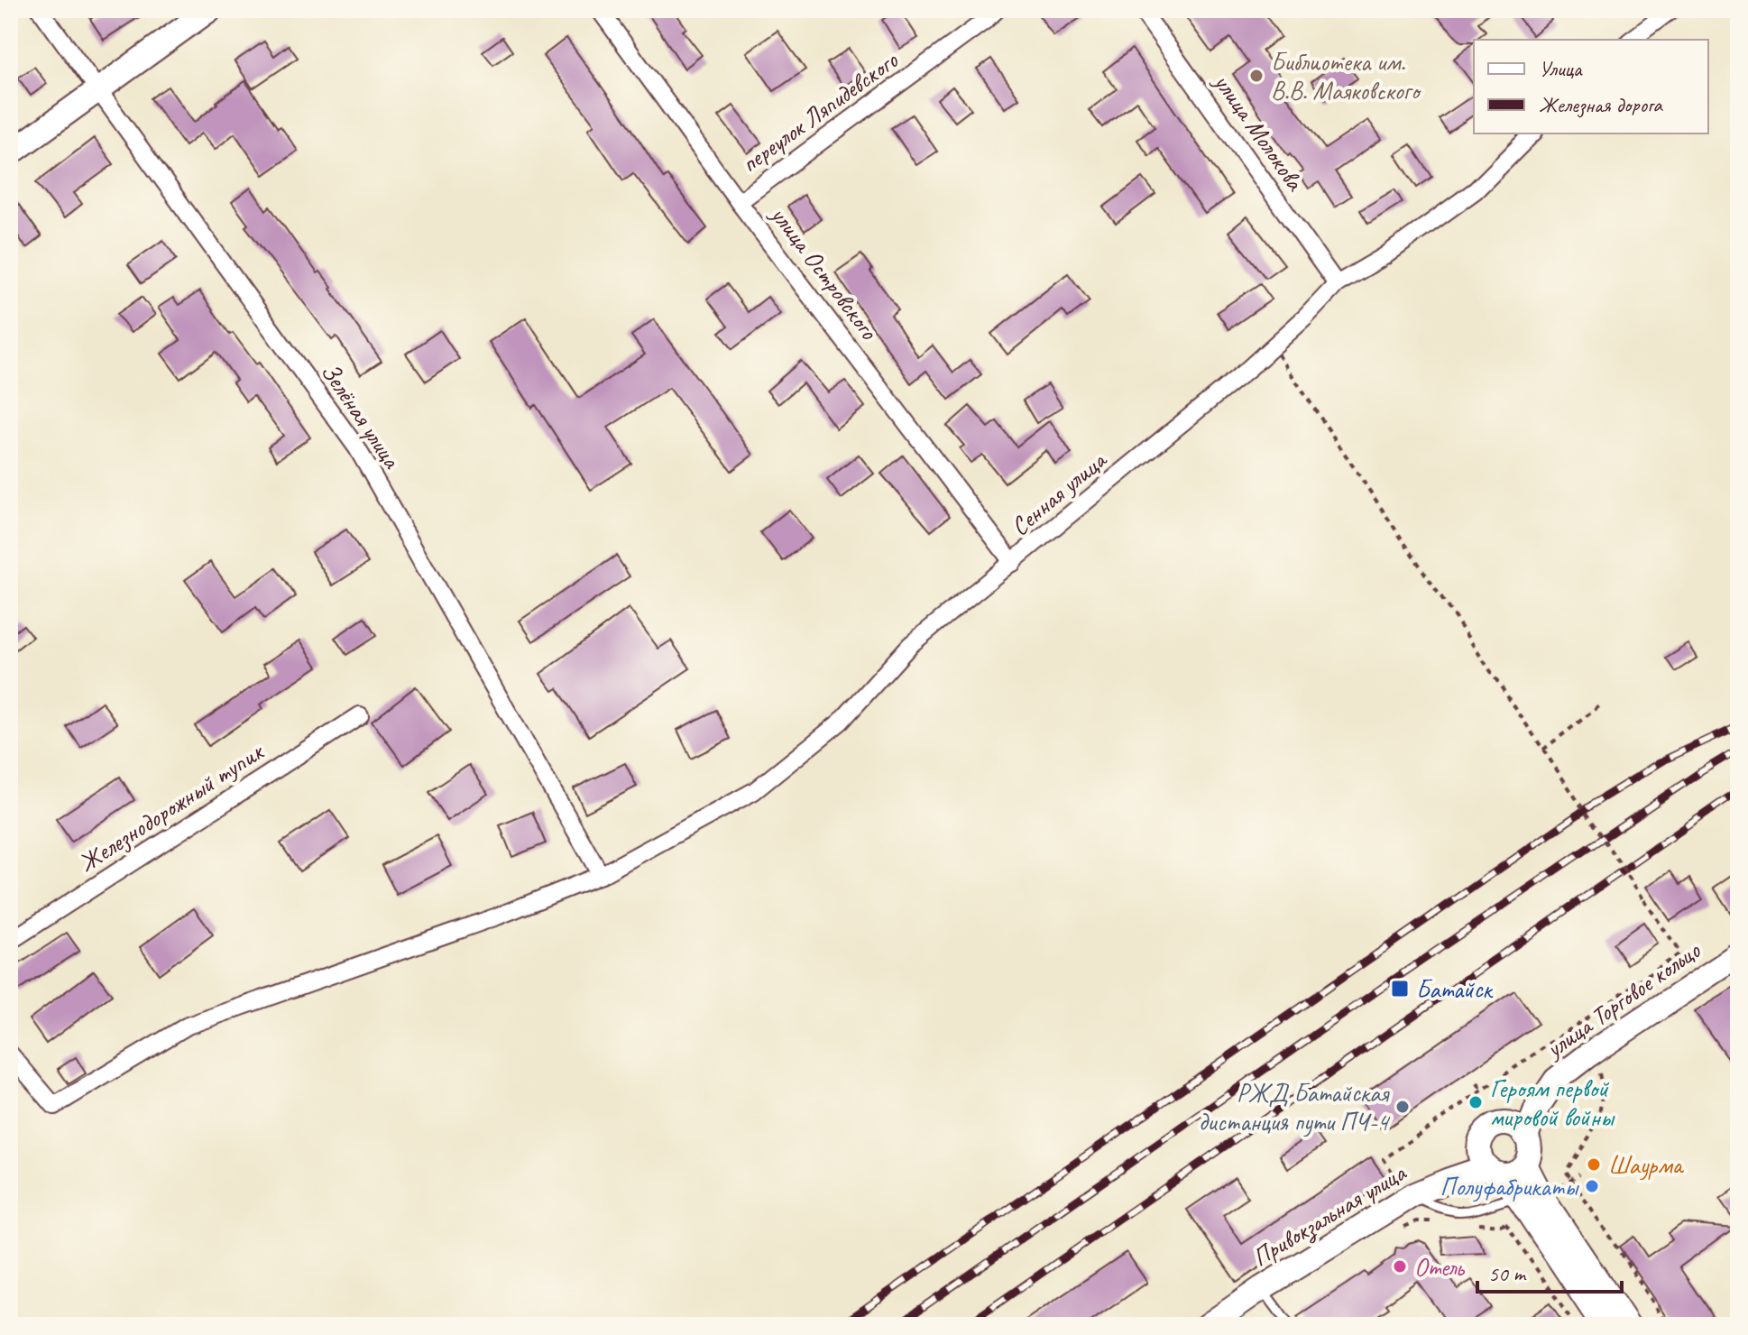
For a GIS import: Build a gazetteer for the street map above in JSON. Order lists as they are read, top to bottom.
{
  "streets": {
    "street": [
      "переулок Ляпидевского",
      "улица Молокова",
      "улица Островского",
      "Зелёная улица",
      "Сенная улица",
      "Железнодорожный тупик",
      "улица Торговое кольцо",
      "Привокзальная улица"
    ]
  },
  "crossings": [
    ["переулок Ляпидевского", "улица Островского"],
    ["улица Молокова", "Сенная улица"],
    ["улица Островского", "Сенная улица"],
    ["Зелёная улица", "Сенная улица"],
    ["улица Торговое кольцо", "Привокзальная улица"]
  ],
  "places": {
    "other": [
      "Библиотека им. В.В. Маяковского",
      "Героям первой мировой войны",
      "РЖД Батайская дистанция пути ПЧ-4",
      "Шаурма",
      "Полуфабрикаты",
      "Отель"
    ],
    "transit": ["Батайск"]
  },
  "legend": ["Улица", "Железная дорога"],
  "scale_bar": "50 m"
}
